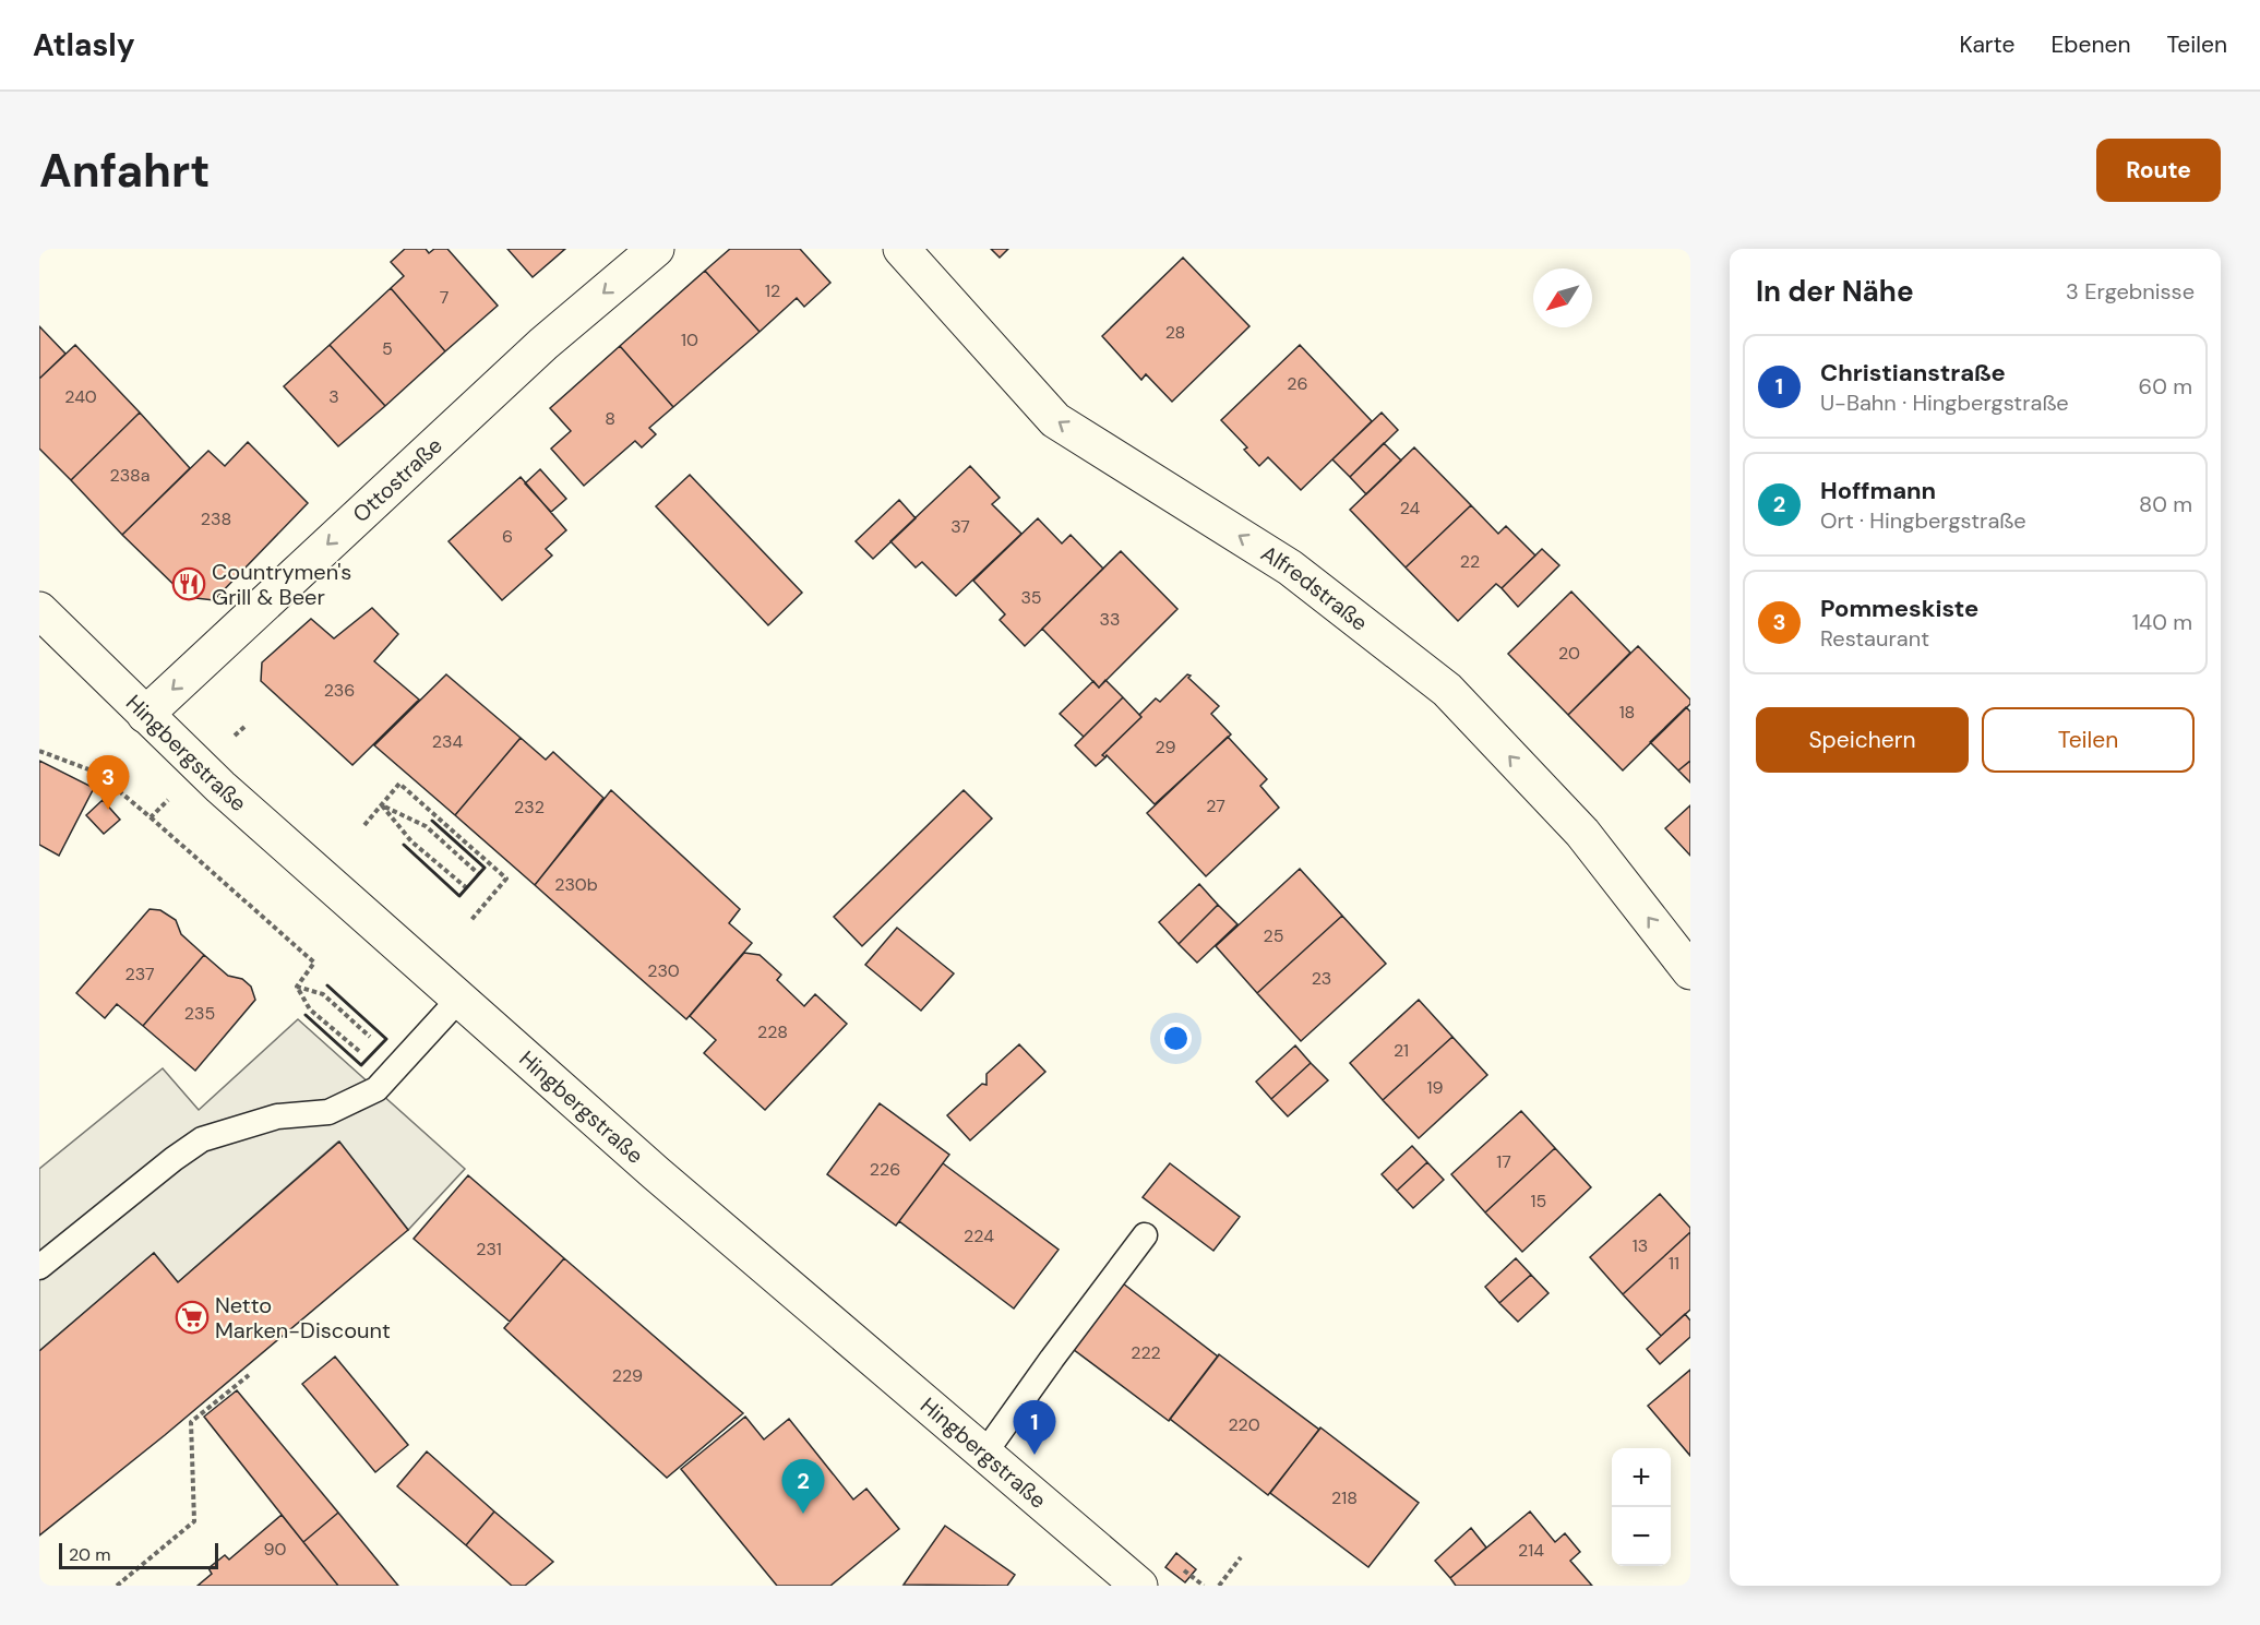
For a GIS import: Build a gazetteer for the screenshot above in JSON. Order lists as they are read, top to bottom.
{
  "streets": {
    "street": ["Ottostraße", "Alfredstraße", "Hingbergstraße"]
  },
  "crossings": [
    ["Ottostraße", "Hingbergstraße"]
  ],
  "one_way": ["Ottostraße", "Alfredstraße"],
  "places": {
    "restaurant": ["Countrymen's Grill & Beer"],
    "supermarket": ["Netto Marken-Discount"]
  },
  "house_numbers": [
    "12",
    "7",
    "28",
    "10",
    "5",
    "26",
    "240",
    "3",
    "8",
    "238a",
    "24",
    "238",
    "37",
    "6",
    "22",
    "35",
    "33",
    "20",
    "236",
    "18",
    "234",
    "29",
    "27",
    "232",
    "230b",
    "25",
    "230",
    "237",
    "23",
    "235",
    "228",
    "21",
    "19",
    "17",
    "226",
    "15",
    "224",
    "13",
    "231",
    "11",
    "222",
    "229",
    "220",
    "218",
    "90",
    "214"
  ],
  "scale_bar": "20 m",
  "north": "bottom left",
  "page": {
    "header": "Atlasly",
    "nav": ["Karte", "Ebenen", "Teilen"],
    "buttons": [
      "Route",
      ["Speichern", "Teilen"]
    ],
    "title": "Anfahrt",
    "heading": ["In der Nähe", "3 Ergebnisse"],
    "list": [
      {
        "mark": "1",
        "name": "Christianstraße",
        "note": "U-Bahn · Hingbergstraße",
        "value": "60 m"
      },
      {
        "mark": "2",
        "name": "Hoffmann",
        "note": "Ort · Hingbergstraße",
        "value": "80 m"
      },
      {
        "mark": "3",
        "name": "Pommeskiste",
        "note": "Restaurant",
        "value": "140 m"
      }
    ],
    "pins": ["3", "1", "2"],
    "map_buttons": ["+", "−"],
    "scale": "20 m"
  }
}
